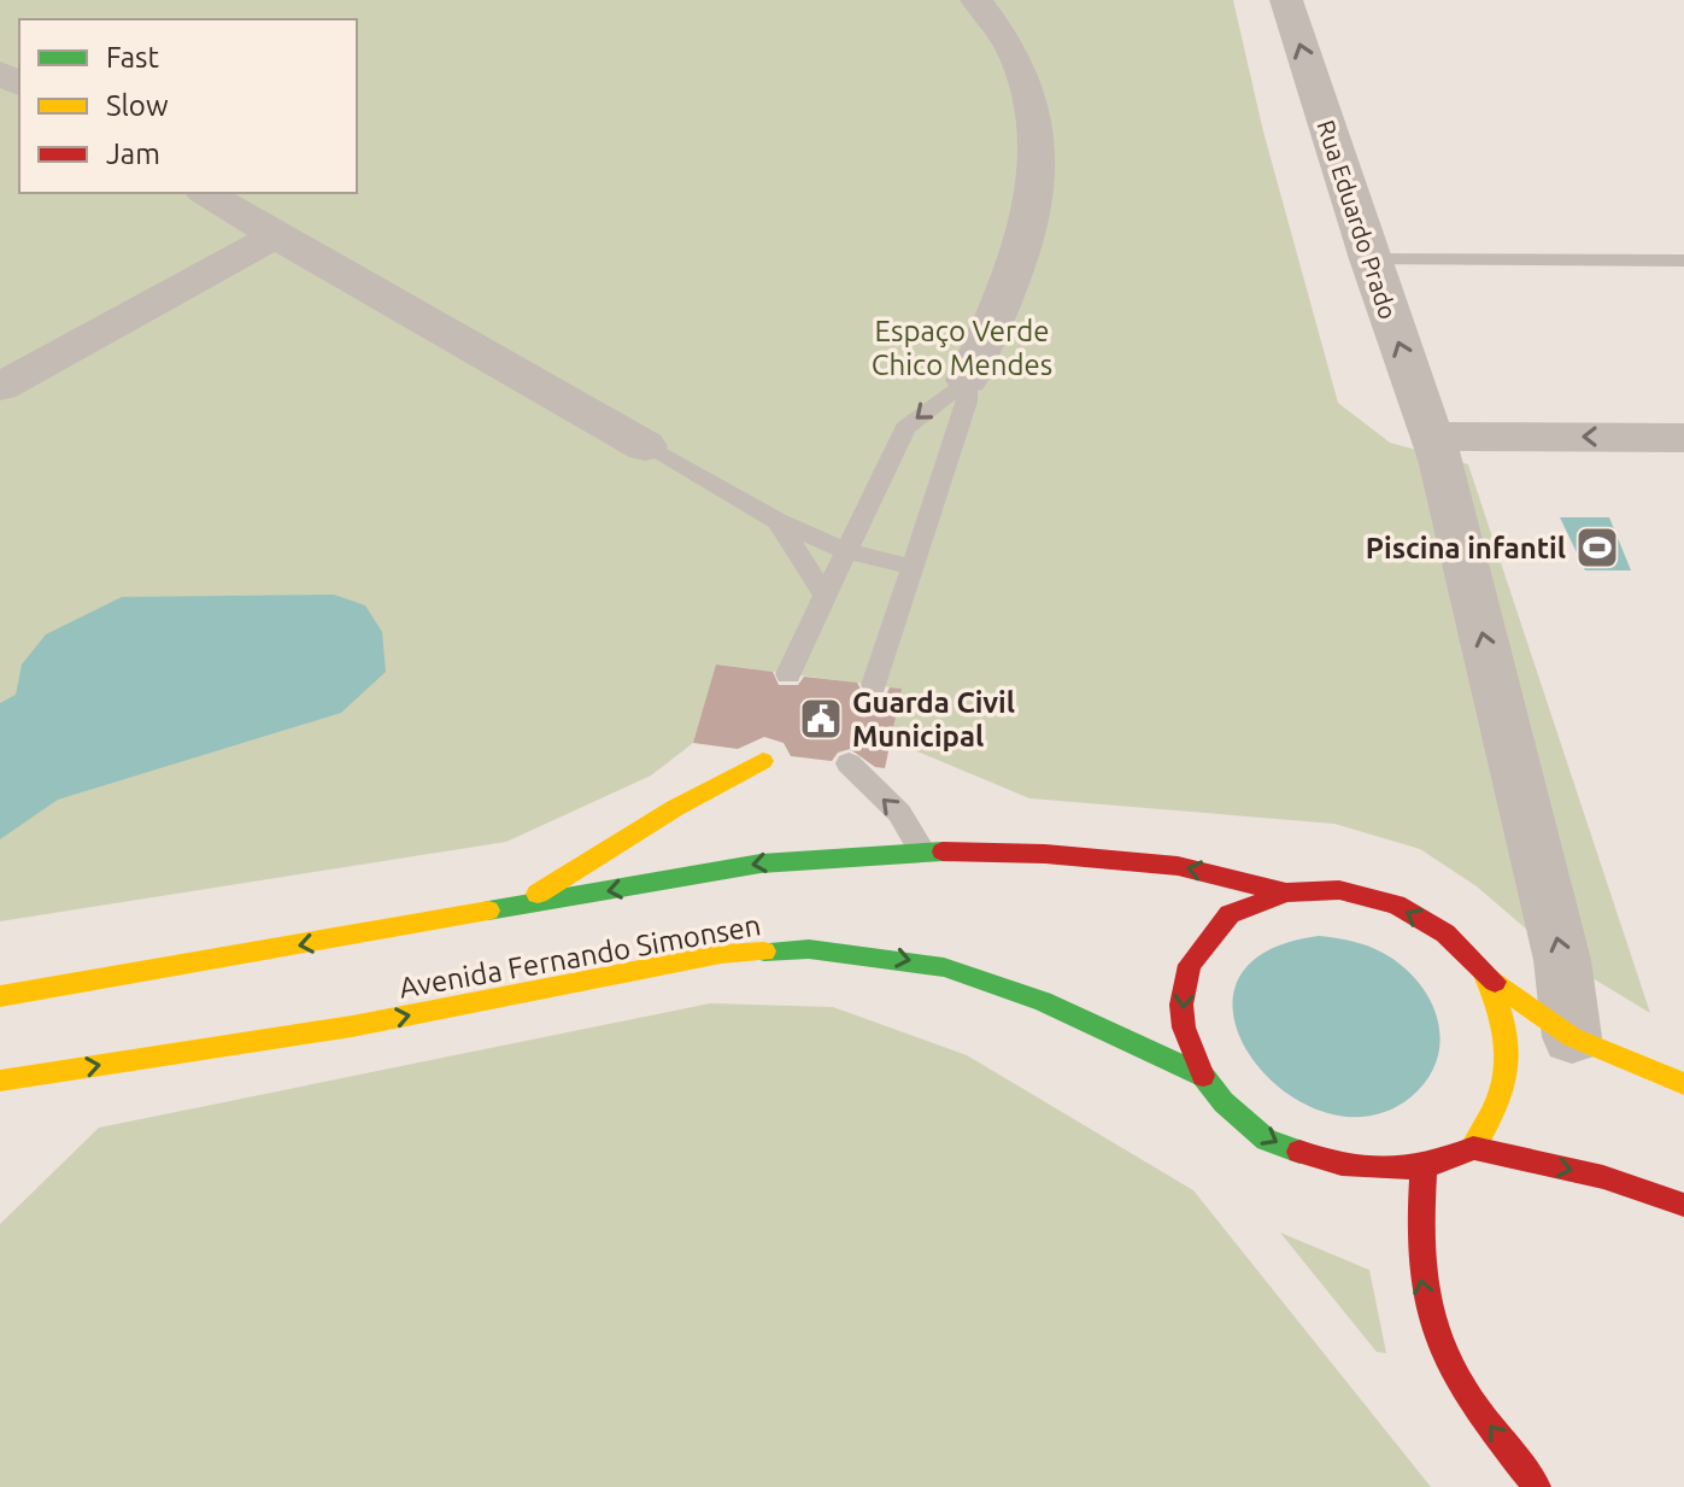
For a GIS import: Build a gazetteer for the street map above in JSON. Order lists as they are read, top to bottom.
{
  "streets": {
    "main road": ["Avenida Fernando Simonsen"],
    "street": ["Rua Eduardo Prado"]
  },
  "crossings": [
    ["Rua Eduardo Prado", "Avenida Fernando Simonsen"]
  ],
  "one_way": ["Rua Eduardo Prado"],
  "parks": ["Espaço Verde Chico Mendes"],
  "places": {
    "sports": ["Piscina infantil"],
    "public building": ["Guarda Civil Municipal"]
  },
  "legend": ["Fast", "Slow", "Jam"]
}
